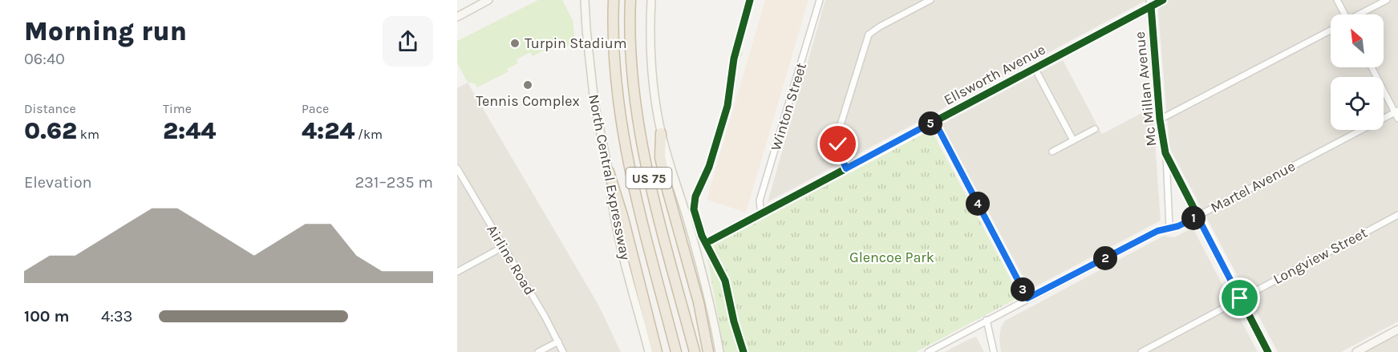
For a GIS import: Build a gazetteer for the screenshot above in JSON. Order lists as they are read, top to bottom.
{
  "streets": {
    "highway": ["North Central Expressway", "US 75"],
    "main road": ["Mc Millan Avenue"],
    "street": [
      "Ellsworth Avenue",
      "Winton Street",
      "Martel Avenue",
      "Longview Street",
      "Airline Road"
    ]
  },
  "crossings": [
    ["Ellsworth Avenue", "Mc Millan Avenue"],
    ["Ellsworth Avenue", "Winton Street"],
    ["Mc Millan Avenue", "Martel Avenue"],
    ["Mc Millan Avenue", "Longview Street"]
  ],
  "parks": ["Glencoe Park"],
  "places": ["Turpin Stadium", "Tennis Complex"],
  "north": "top left",
  "page": {
    "heading": ["Morning run", "06:40"],
    "stats": [
      ["Distance", "0.62 km"],
      ["Time", "2:44"],
      ["Pace", "4:24 /km"]
    ],
    "pins": [
      "5",
      "4",
      "1",
      "2",
      "3"
    ],
    "chart": ["Elevation", "231–235 m"],
    "list": [
      {
        "name": "100 m",
        "note": "4:33"
      }
    ]
  }
}
